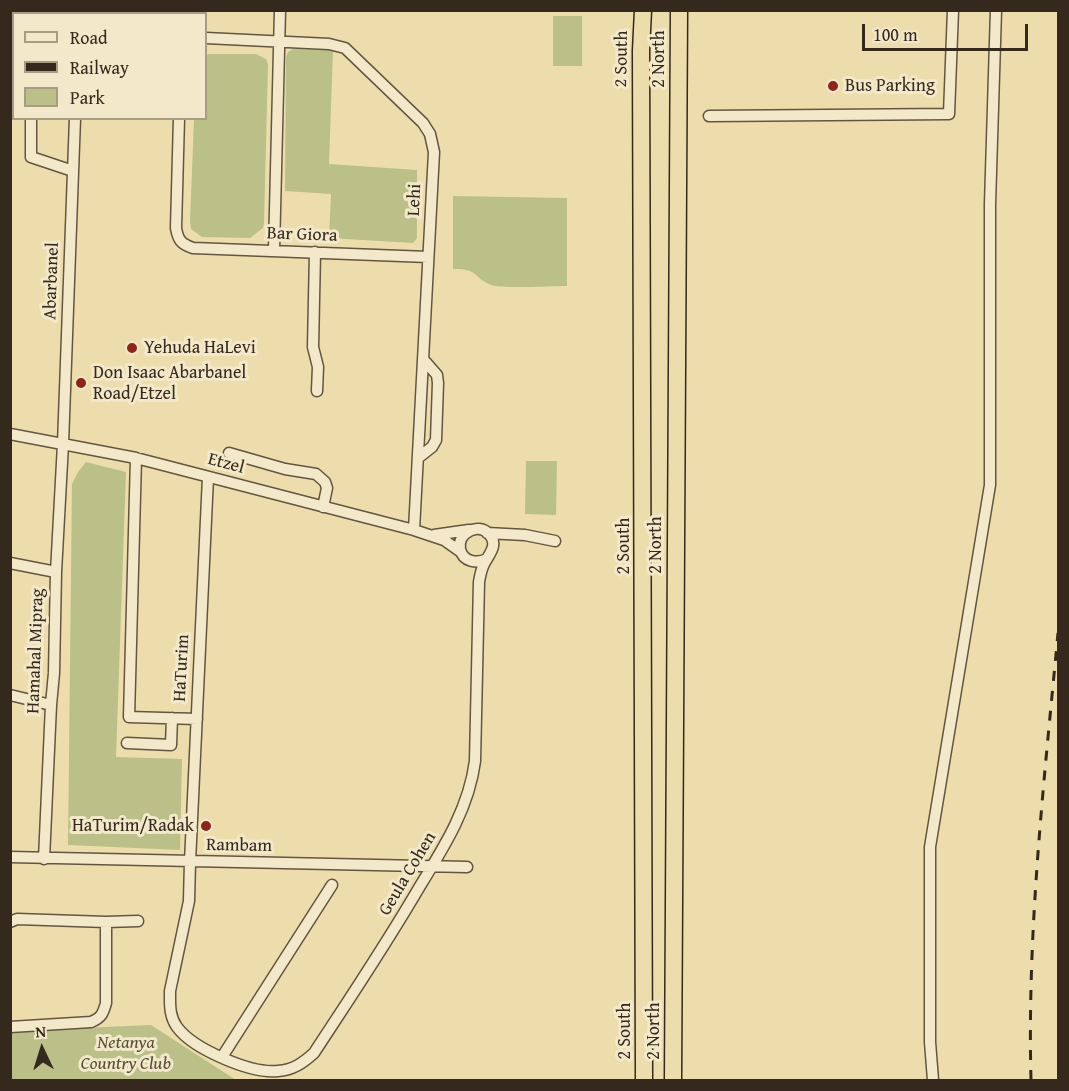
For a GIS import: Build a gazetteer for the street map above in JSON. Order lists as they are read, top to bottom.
{
  "streets": {
    "highway": ["2 South", "2 North"],
    "street": [
      "Lehi",
      "Bar Giora",
      "Abarbanel",
      "Etzel",
      "Hamahal Miprag",
      "HaTurim",
      "Rambam",
      "Geula Cohen"
    ]
  },
  "crossings": [
    ["Lehi", "Bar Giora"],
    ["Lehi", "Etzel"],
    ["Abarbanel", "Etzel"],
    ["Abarbanel", "Hamahal Miprag"],
    ["Etzel", "Hamahal Miprag"],
    ["Etzel", "HaTurim"],
    ["Etzel", "Geula Cohen"],
    ["Hamahal Miprag", "Rambam"],
    ["HaTurim", "Rambam"],
    ["HaTurim", "Geula Cohen"],
    ["Rambam", "Geula Cohen"]
  ],
  "parks": ["Netanya Country Club"],
  "places": [
    "Bus Parking",
    "Yehuda HaLevi",
    "Don Isaac Abarbanel Road/Etzel",
    "HaTurim/Radak"
  ],
  "legend": ["Road", "Railway", "Park"],
  "scale_bar": "100 m",
  "north": "top"
}
